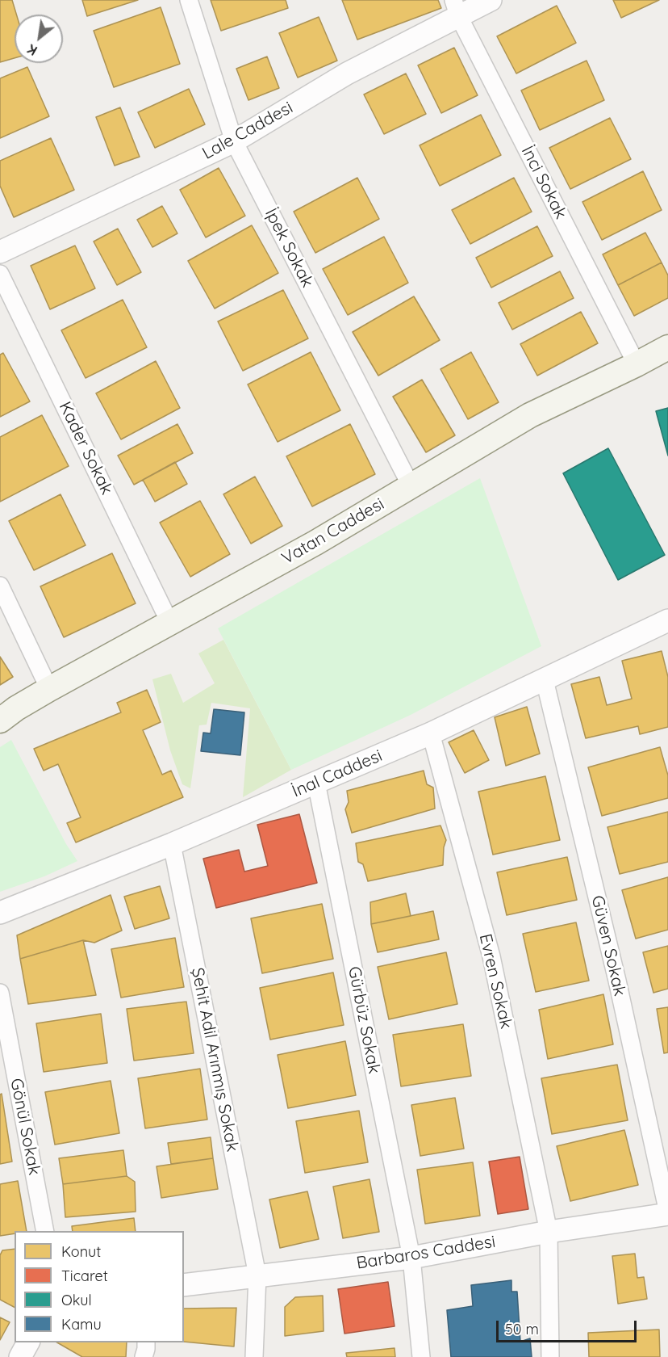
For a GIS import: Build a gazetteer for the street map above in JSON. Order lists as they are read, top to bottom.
{
  "streets": {
    "main road": ["Vatan Caddesi"],
    "street": [
      "Lale Caddesi",
      "İnci Sokak",
      "İpek Sokak",
      "Kader Sokak",
      "İnal Caddesi",
      "Güven Sokak",
      "Evren Sokak",
      "Gürbüz Sokak",
      "Şehit Adil Arınmış Sokak",
      "Gönül Sokak",
      "Barbaros Caddesi"
    ]
  },
  "crossings": [
    ["Lale Caddesi", "İnci Sokak"],
    ["Lale Caddesi", "İpek Sokak"],
    ["İnci Sokak", "Vatan Caddesi"],
    ["İpek Sokak", "Vatan Caddesi"],
    ["Kader Sokak", "Vatan Caddesi"],
    ["İnal Caddesi", "Güven Sokak"],
    ["İnal Caddesi", "Evren Sokak"],
    ["İnal Caddesi", "Gürbüz Sokak"],
    ["İnal Caddesi", "Şehit Adil Arınmış Sokak"],
    ["Güven Sokak", "Barbaros Caddesi"],
    ["Evren Sokak", "Barbaros Caddesi"],
    ["Gürbüz Sokak", "Barbaros Caddesi"],
    ["Şehit Adil Arınmış Sokak", "Barbaros Caddesi"]
  ],
  "legend": [
    "Konut",
    "Ticaret",
    "Okul",
    "Kamu"
  ],
  "scale_bar": "50 m",
  "north": "bottom left"
}
